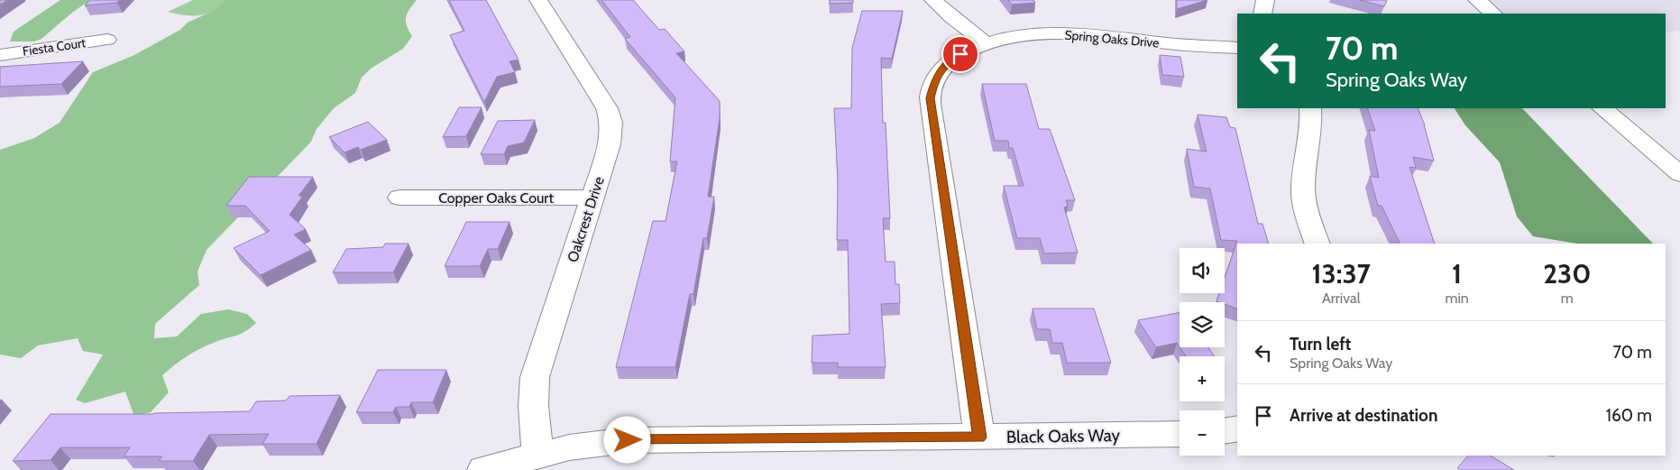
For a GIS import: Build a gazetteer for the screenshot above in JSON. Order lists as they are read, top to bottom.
{
  "streets": {
    "street": [
      "Spring Oaks Drive",
      "Fiesta Court",
      "Copper Oaks Court",
      "Oakcrest Drive",
      "Black Oaks Way"
    ]
  },
  "crossings": [
    ["Spring Oaks Drive", "Black Oaks Way"],
    ["Copper Oaks Court", "Oakcrest Drive"],
    ["Oakcrest Drive", "Black Oaks Way"]
  ],
  "page": {
    "turn": ["70 m", "Spring Oaks Way"],
    "eta": [
      "13:37",
      "Arrival",
      "1",
      "min",
      "230",
      "m"
    ],
    "map_buttons": ["+", "−"],
    "list": [
      {
        "name": "Turn left",
        "note": "Spring Oaks Way",
        "value": "70 m"
      },
      {
        "name": "Arrive at destination",
        "value": "160 m"
      }
    ]
  }
}
